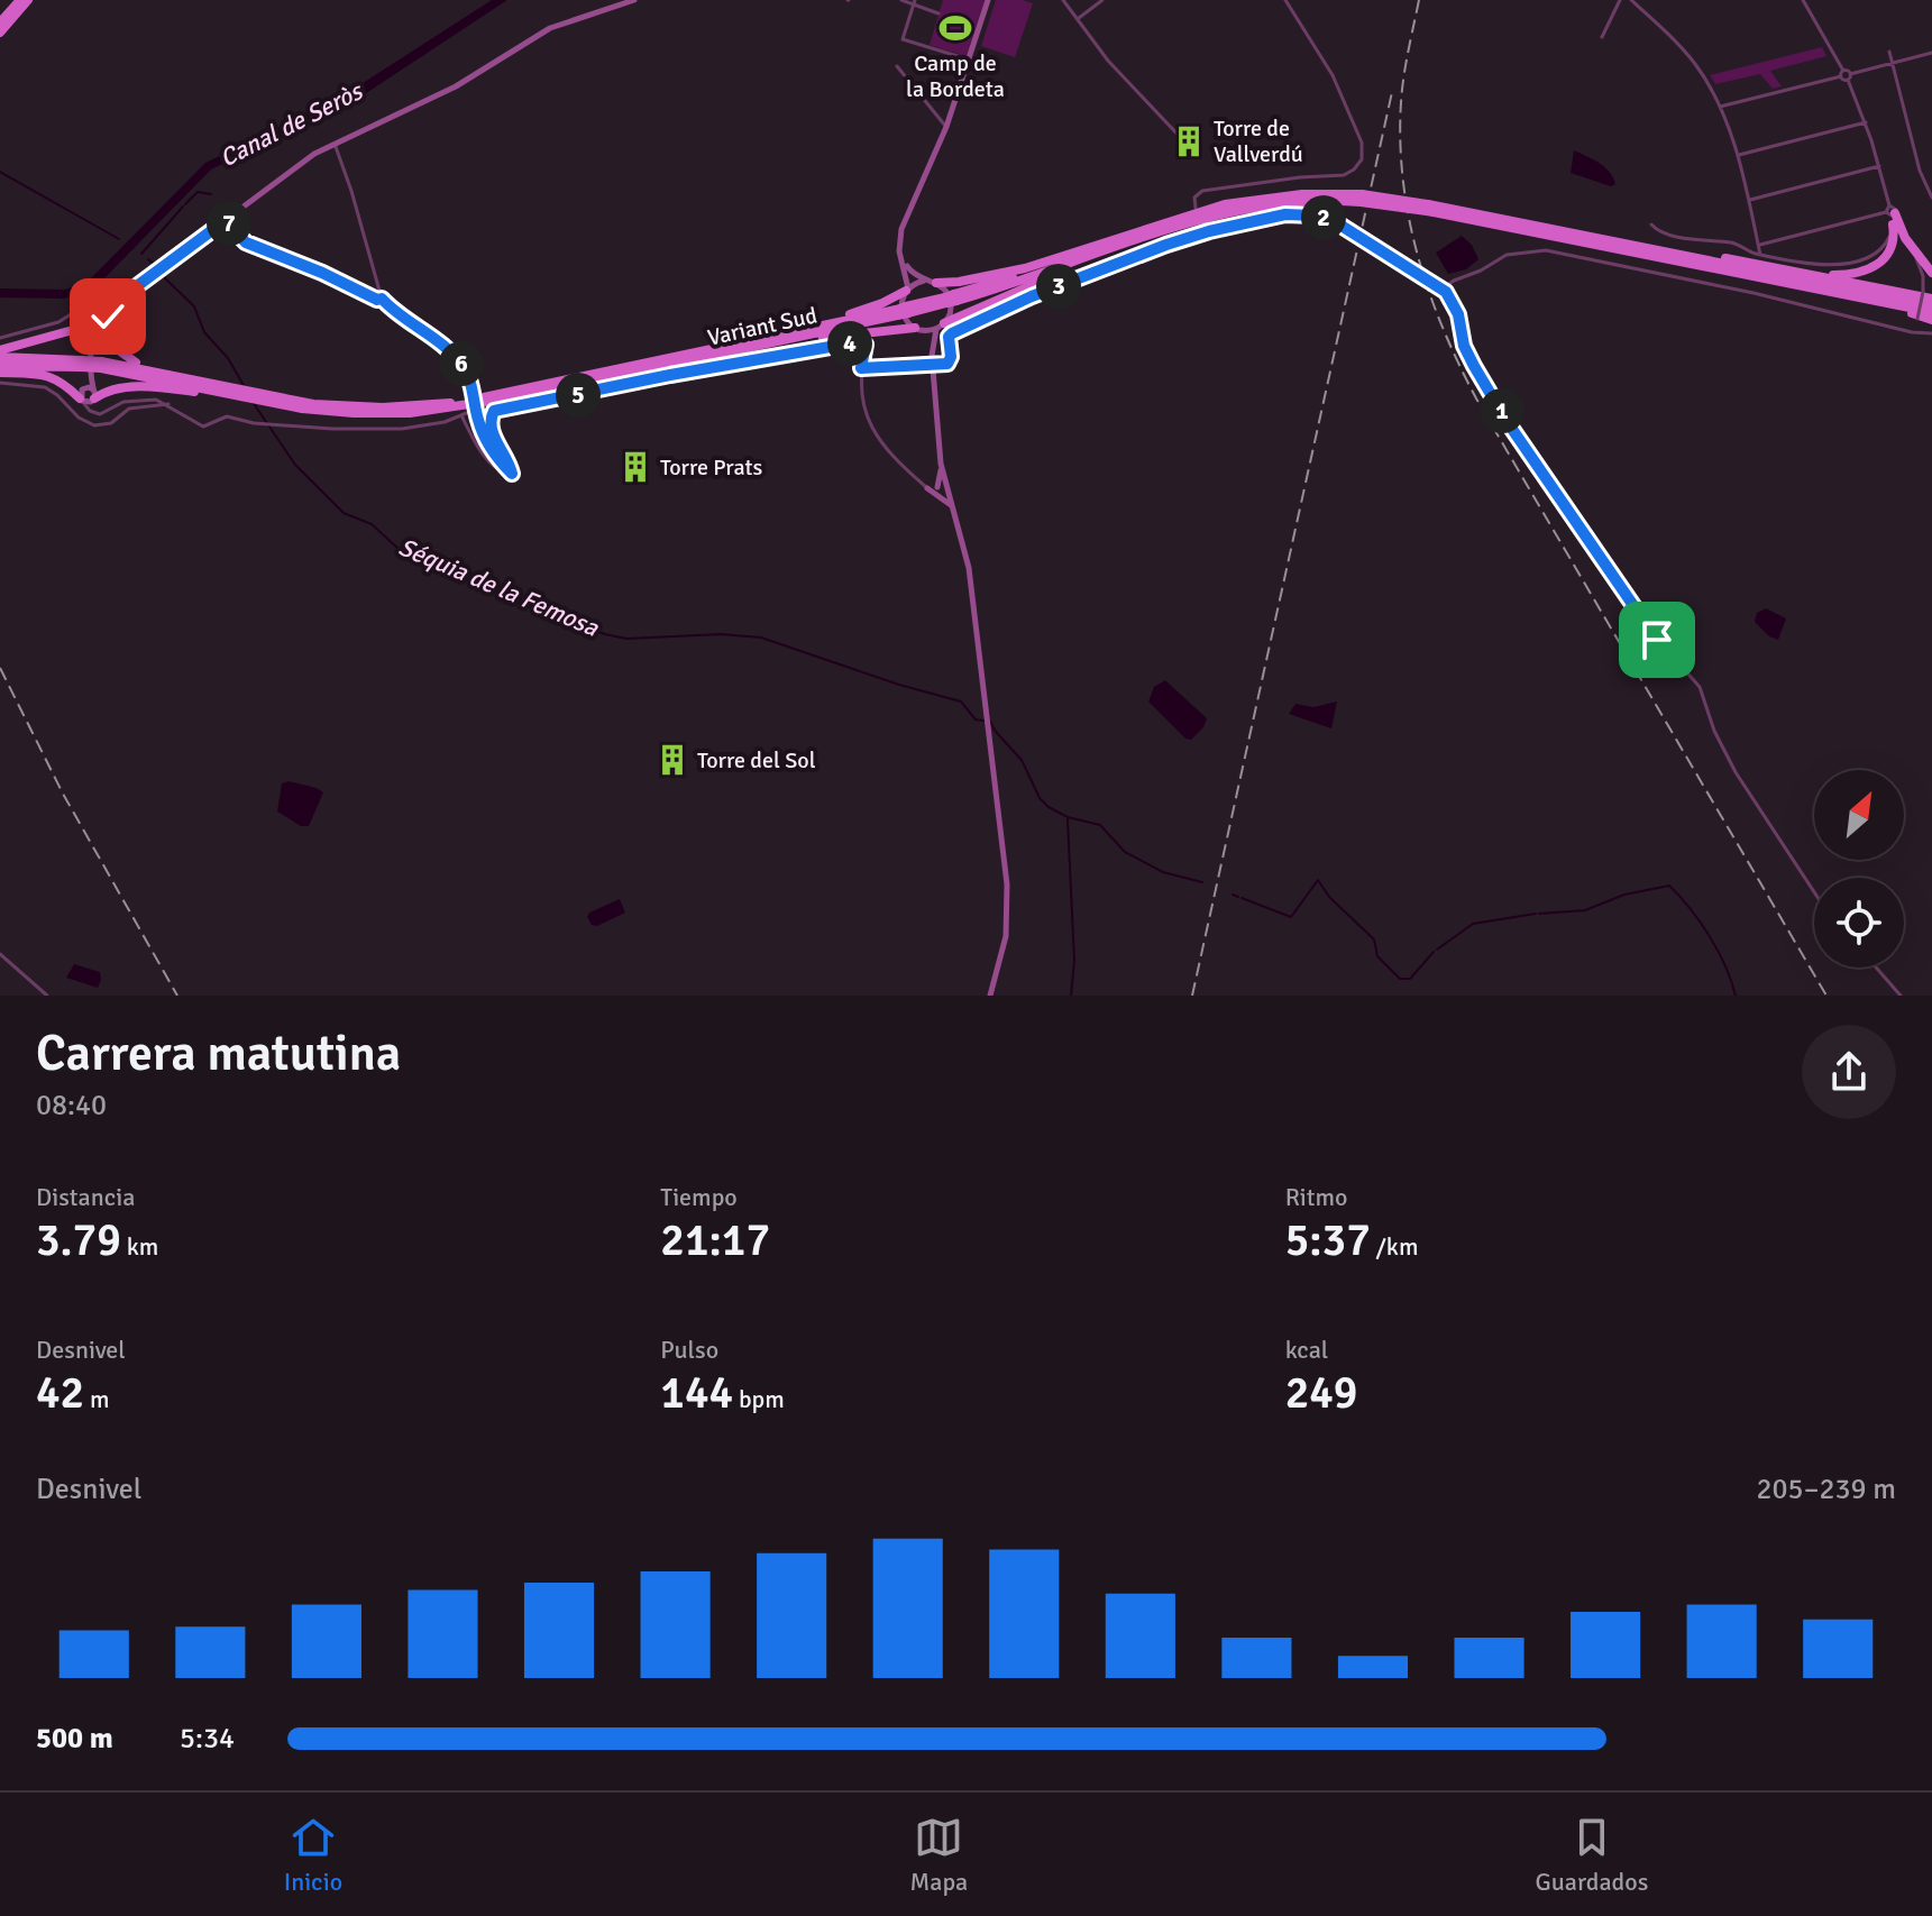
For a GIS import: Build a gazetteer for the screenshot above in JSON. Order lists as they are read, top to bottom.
{
  "streets": {
    "highway": ["Variant Sud"]
  },
  "water": ["Canal de Seròs", "Séquia de la Femosa"],
  "places": {
    "sports": ["Camp de la Bordeta"],
    "building": ["Torre de Vallverdú", "Torre Prats", "Torre del Sol"]
  },
  "north": "top right",
  "page": {
    "pins": [
      "2",
      "7",
      "3",
      "4",
      "6",
      "5",
      "1"
    ],
    "heading": ["Carrera matutina", "08:40"],
    "stats": [
      ["Distancia", "3.79 km"],
      ["Tiempo", "21:17"],
      ["Ritmo", "5:37 /km"],
      ["Desnivel", "42 m"],
      ["Pulso", "144 bpm"],
      ["kcal", "249"]
    ],
    "chart": ["Desnivel", "205–239 m"],
    "list": [
      {
        "name": "500 m",
        "note": "5:34"
      }
    ],
    "tabs": ["Inicio", "Mapa", "Guardados"]
  }
}
